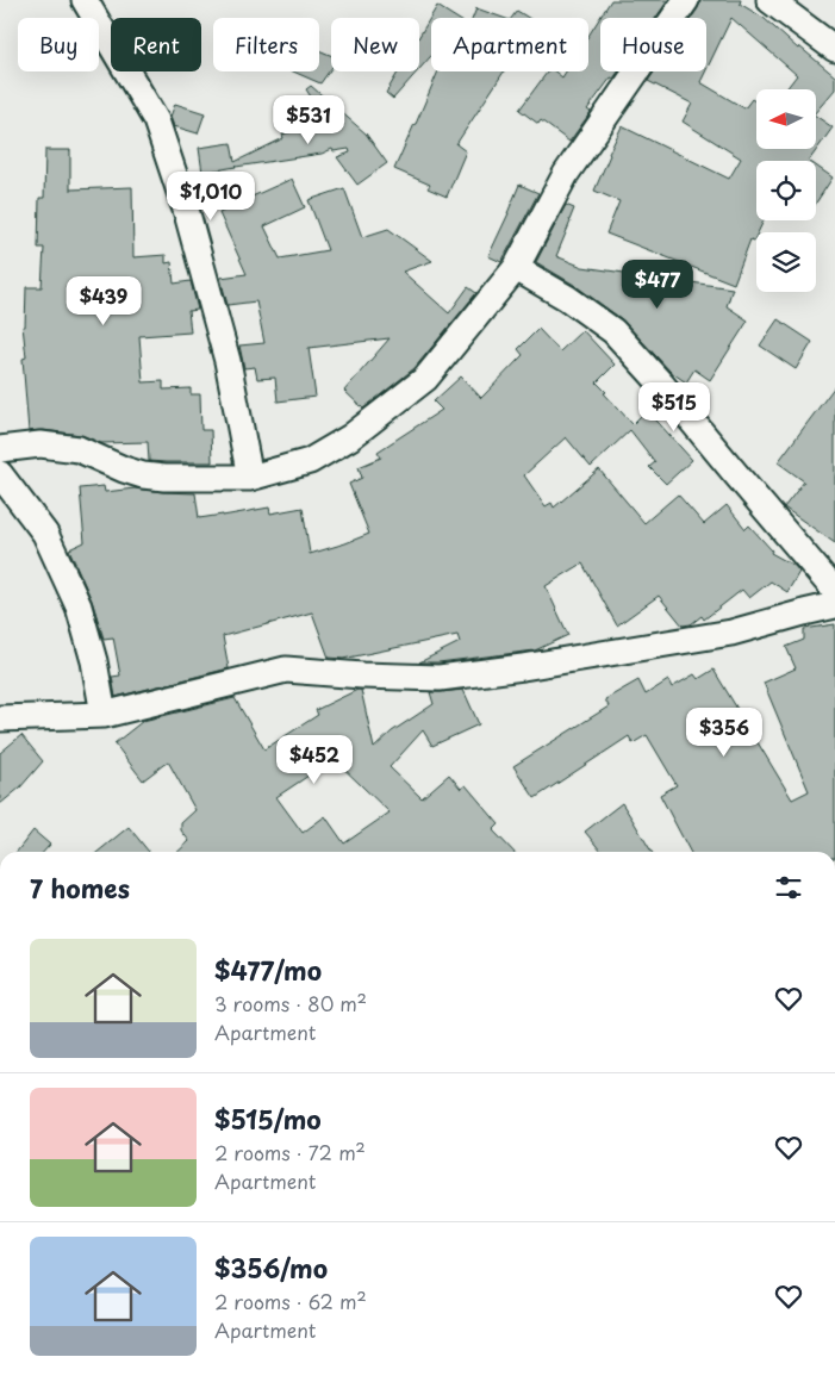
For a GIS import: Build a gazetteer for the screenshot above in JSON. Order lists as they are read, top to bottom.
{
  "north": "left",
  "page": {
    "chip": [
      "Buy",
      "Rent",
      "Filters",
      "New",
      "Apartment",
      "House"
    ],
    "price": [
      "$531",
      "$1,010",
      "$477",
      "$439",
      "$515",
      "$356",
      "$452"
    ],
    "heading": "7 homes",
    "list": [
      {
        "name": "$477/mo",
        "note": "3 rooms · 80 m² · Apartment"
      },
      {
        "name": "$515/mo",
        "note": "2 rooms · 72 m² · Apartment"
      },
      {
        "name": "$356/mo",
        "note": "2 rooms · 62 m² · Apartment"
      }
    ]
  }
}
